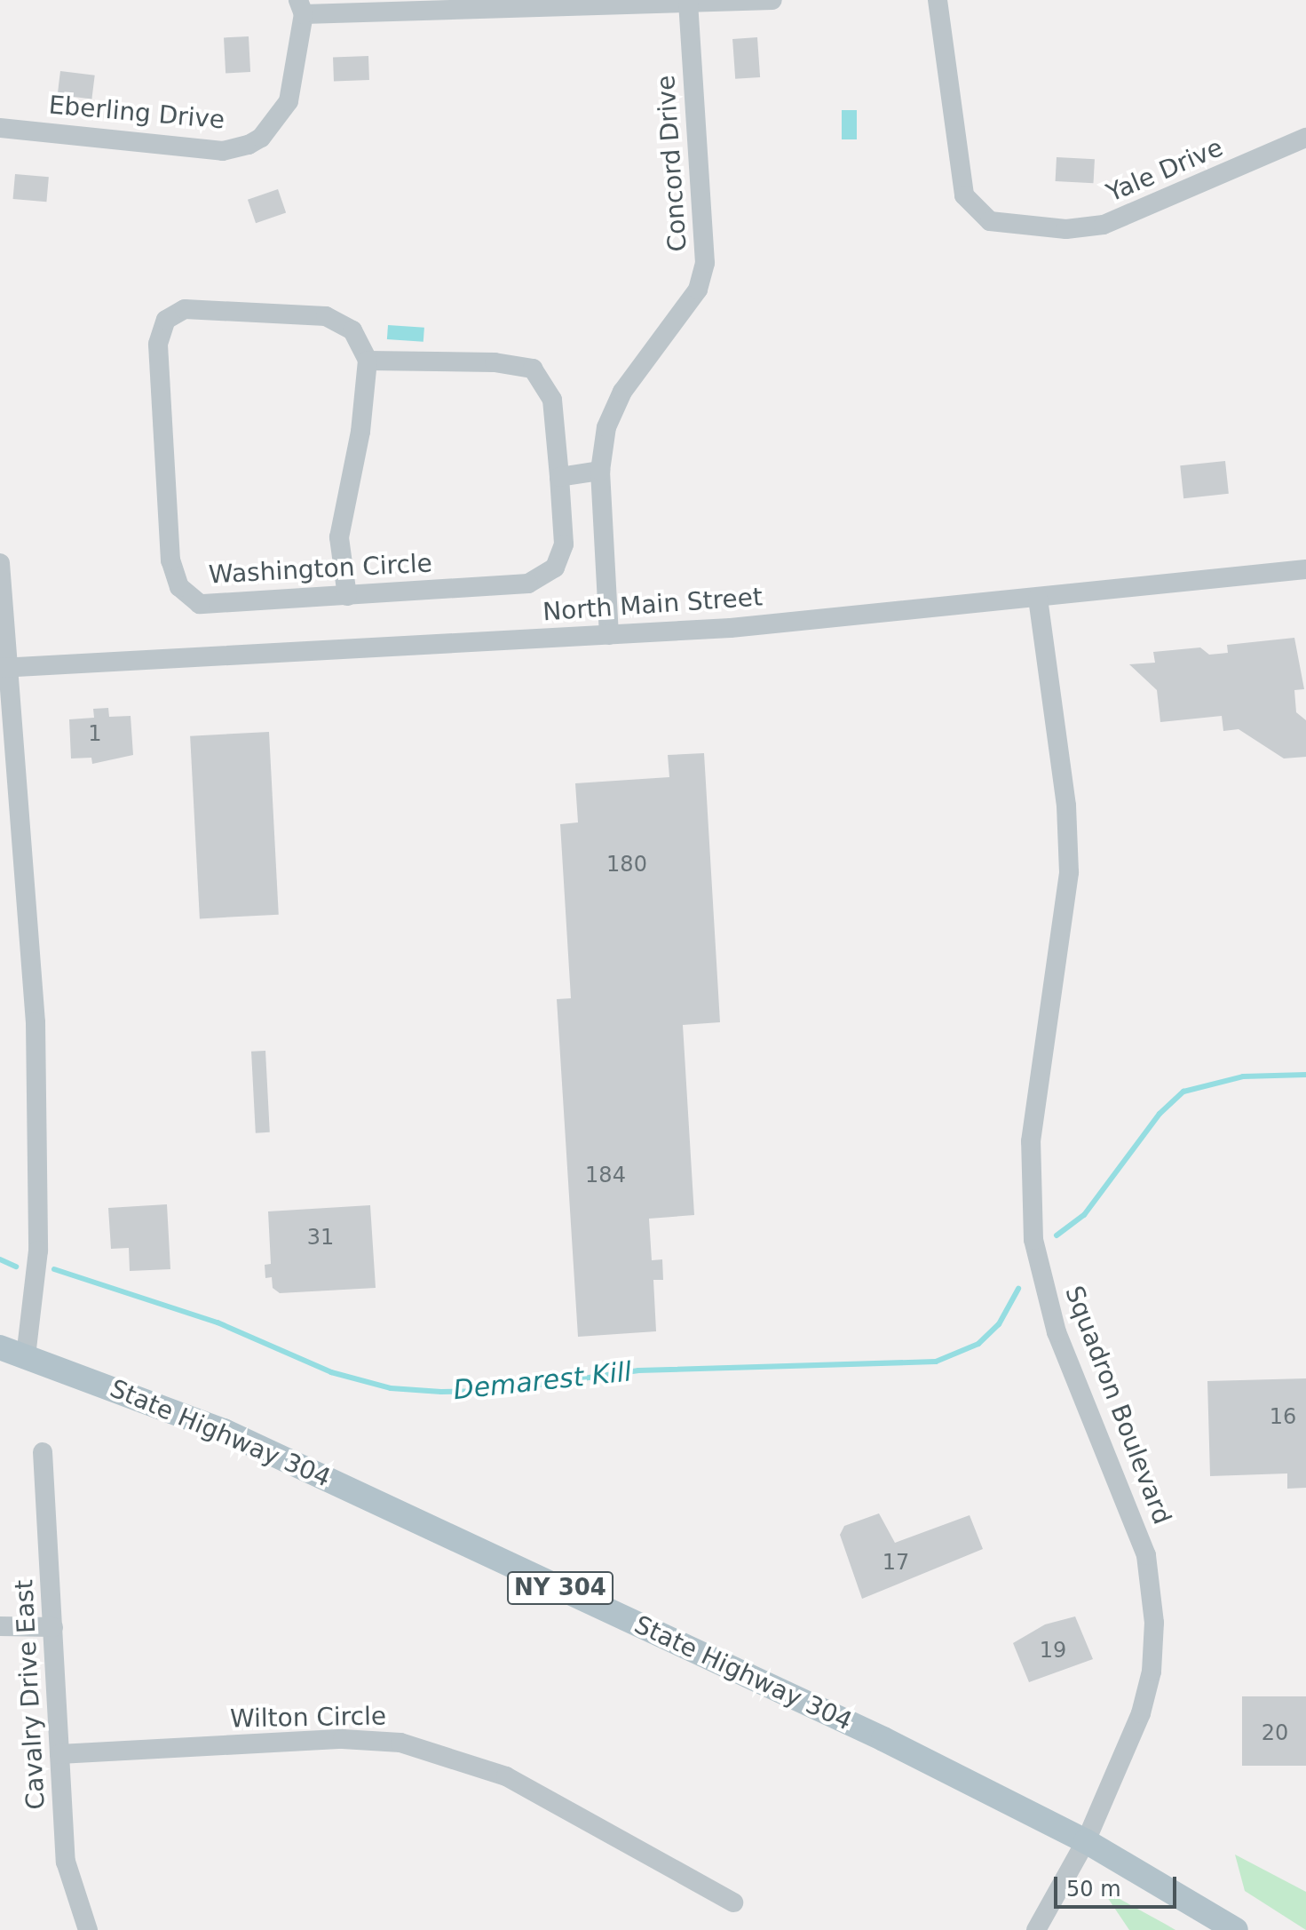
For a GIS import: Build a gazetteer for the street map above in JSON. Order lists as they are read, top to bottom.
{
  "streets": {
    "main road": ["State Highway 304", "NY 304"],
    "street": [
      "Eberling Drive",
      "Concord Drive",
      "Yale Drive",
      "Washington Circle",
      "North Main Street",
      "Squadron Boulevard",
      "Cavalry Drive East",
      "Wilton Circle"
    ]
  },
  "crossings": [
    ["Concord Drive", "North Main Street"],
    ["North Main Street", "Squadron Boulevard"],
    ["Squadron Boulevard", "State Highway 304"],
    ["Cavalry Drive East", "Wilton Circle"]
  ],
  "water": ["Demarest Kill"],
  "house_numbers": [
    "1",
    "180",
    "184",
    "31",
    "16",
    "17",
    "19",
    "20"
  ],
  "scale_bar": "50 m"
}
